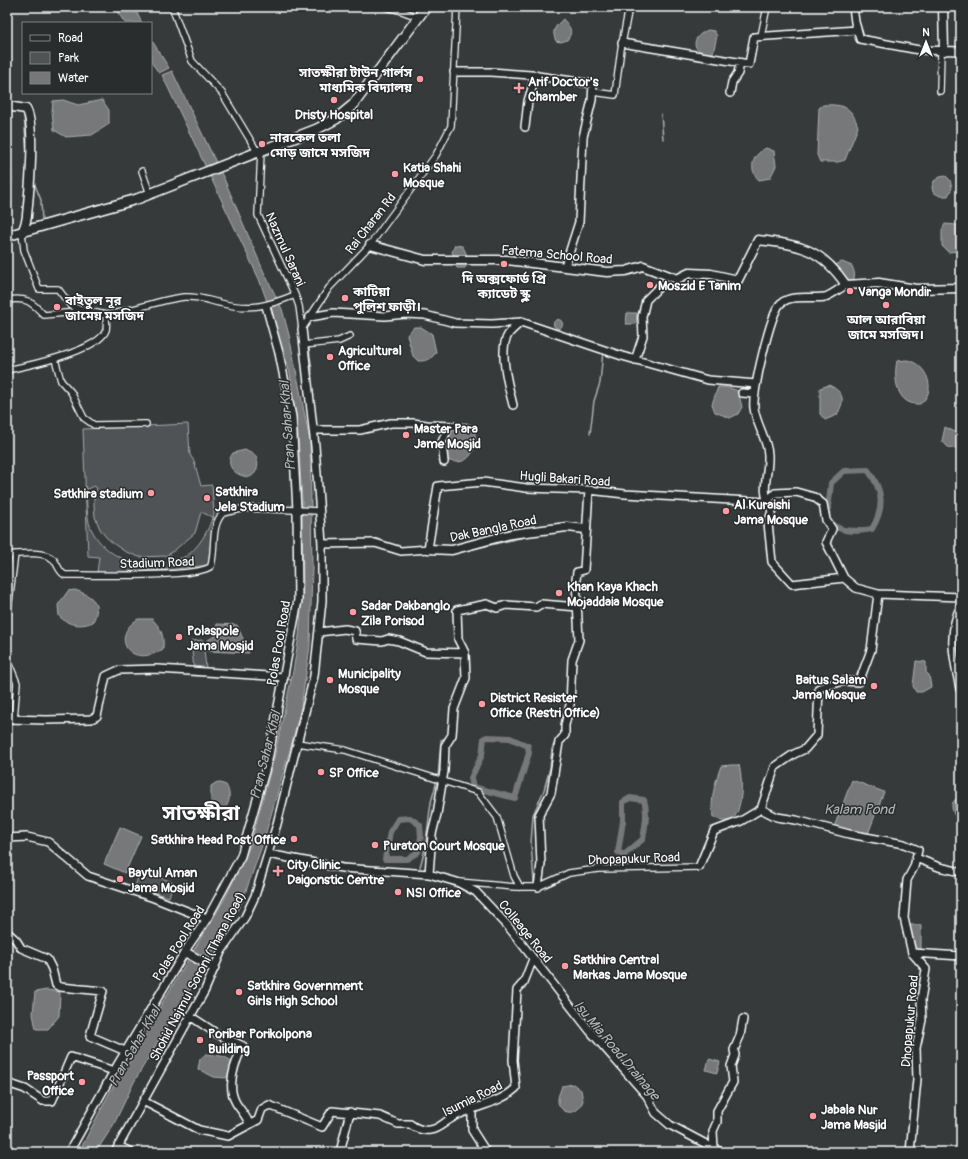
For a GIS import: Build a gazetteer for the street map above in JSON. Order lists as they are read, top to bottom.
{
  "streets": {
    "main road": ["Fatema School Road", "Dak Bangla Road"],
    "street": [
      "Rai Charan Rd",
      "Nazmul Sarani",
      "Hugli Bakari Road",
      "Stadium Road",
      "Polas Pool Road",
      "Dhopapukur Road",
      "Colleage Road",
      "Shohid Najmul Soroni (Thana Road)",
      "Isumia Road"
    ]
  },
  "crossings": [
    ["Rai Charan Rd", "Nazmul Sarani"],
    ["Rai Charan Rd", "Fatema School Road"],
    ["Rai Charan Rd", "Shohid Najmul Soroni (Thana Road)"],
    ["Nazmul Sarani", "Shohid Najmul Soroni (Thana Road)"],
    ["Hugli Bakari Road", "Dak Bangla Road"],
    ["Stadium Road", "Polas Pool Road"],
    ["Stadium Road", "Shohid Najmul Soroni (Thana Road)"],
    ["Dhopapukur Road", "Colleage Road"],
    ["Colleage Road", "Shohid Najmul Soroni (Thana Road)"],
    ["Colleage Road", "Isumia Road"]
  ],
  "districts": ["সাতক্ষীরা"],
  "water": ["Pran Sahar Khal", "Kalam Pond", "Isu Mia Road Drainage"],
  "places": {
    "other": [
      "সাতক্ষীরা টাউন গার্লস মাধ্যমিক বিদ্যালয়",
      "Dristy Hospital",
      "নারকেল তলা মোড় জামে মসজিদ",
      "Katia Shahi Mosque",
      "দি অক্সফোর্ড প্রি ক্যাডেট স্কুল",
      "Moszid E Tanim",
      "Vanga Mondir",
      "কাটিয়া পুলিশ ফাড়ী।",
      "আল আরাবিয়া জামে মসজিদ।",
      "বাইতুল নূর জামেয় মসজিদ",
      "Agricultural Office",
      "Master Para Jame Mosjid",
      "Satkhira stadium",
      "Satkhira Jela Stadium",
      "Al Kuraishi Jama Mosque",
      "Khan Kaya Khach Mojaddaia Mosque",
      "Sadar Dakbanglo Zila Porisod",
      "Polaspole Jama Mosjid",
      "Municipality Mosque",
      "Baitus Salam Jama Mosque",
      "District Resister Office (Restri Office)",
      "SP Office",
      "Satkhira Head Post Office",
      "Puraton Court Mosque",
      "Baytul Aman Jama Mosjid",
      "NSI Office",
      "Satkhira Central Markas Jama Mosque",
      "Satkhira Government Girls High School",
      "Poribar Porikolpona Building",
      "Passport Office",
      "Jabala Nur Jama Masjid"
    ],
    "health": ["Arif Doctor's Chamber", "City Clinic Daigonstic Centre"]
  },
  "legend": ["Road", "Park", "Water"],
  "north": "top"
}
